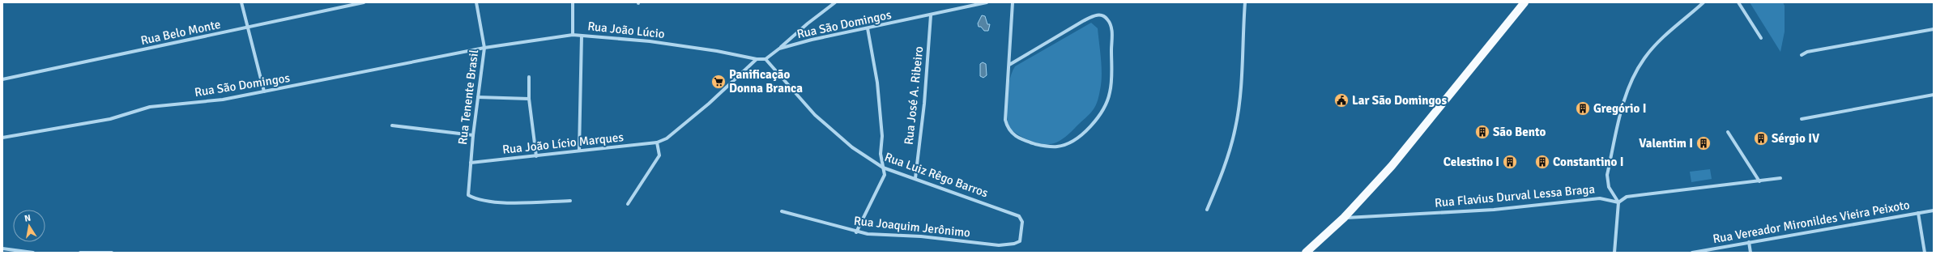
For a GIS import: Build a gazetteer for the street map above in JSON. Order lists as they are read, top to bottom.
{
  "streets": {
    "street": [
      "Rua São Domingos",
      "Rua João Lúcio",
      "Rua Belo Monte",
      "Rua José A. Ribeiro",
      "Rua Tenente Brasil",
      "Rua João Lício Marques",
      "Rua Luiz Rêgo Barros",
      "Rua Flavius Durval Lessa Braga",
      "Rua Vereador Mironildes Vieira Peixoto",
      "Rua Joaquim Jerônimo"
    ]
  },
  "crossings": [
    ["Rua São Domingos", "Rua João Lúcio"],
    ["Rua São Domingos", "Rua José A. Ribeiro"],
    ["Rua São Domingos", "Rua Tenente Brasil"],
    ["Rua São Domingos", "Rua Luiz Rêgo Barros"],
    ["Rua João Lúcio", "Rua Tenente Brasil"],
    ["Rua João Lúcio", "Rua Luiz Rêgo Barros"],
    ["Rua José A. Ribeiro", "Rua Luiz Rêgo Barros"],
    ["Rua Tenente Brasil", "Rua João Lício Marques"],
    ["Rua Luiz Rêgo Barros", "Rua Joaquim Jerônimo"]
  ],
  "places": {
    "supermarket": ["Panificação Donna Branca"],
    "public building": ["Lar São Domingos"],
    "building": [
      "Gregório I",
      "São Bento",
      "Sérgio IV",
      "Valentim I",
      "Celestino I",
      "Constantino I"
    ]
  },
  "north": "top"
}
